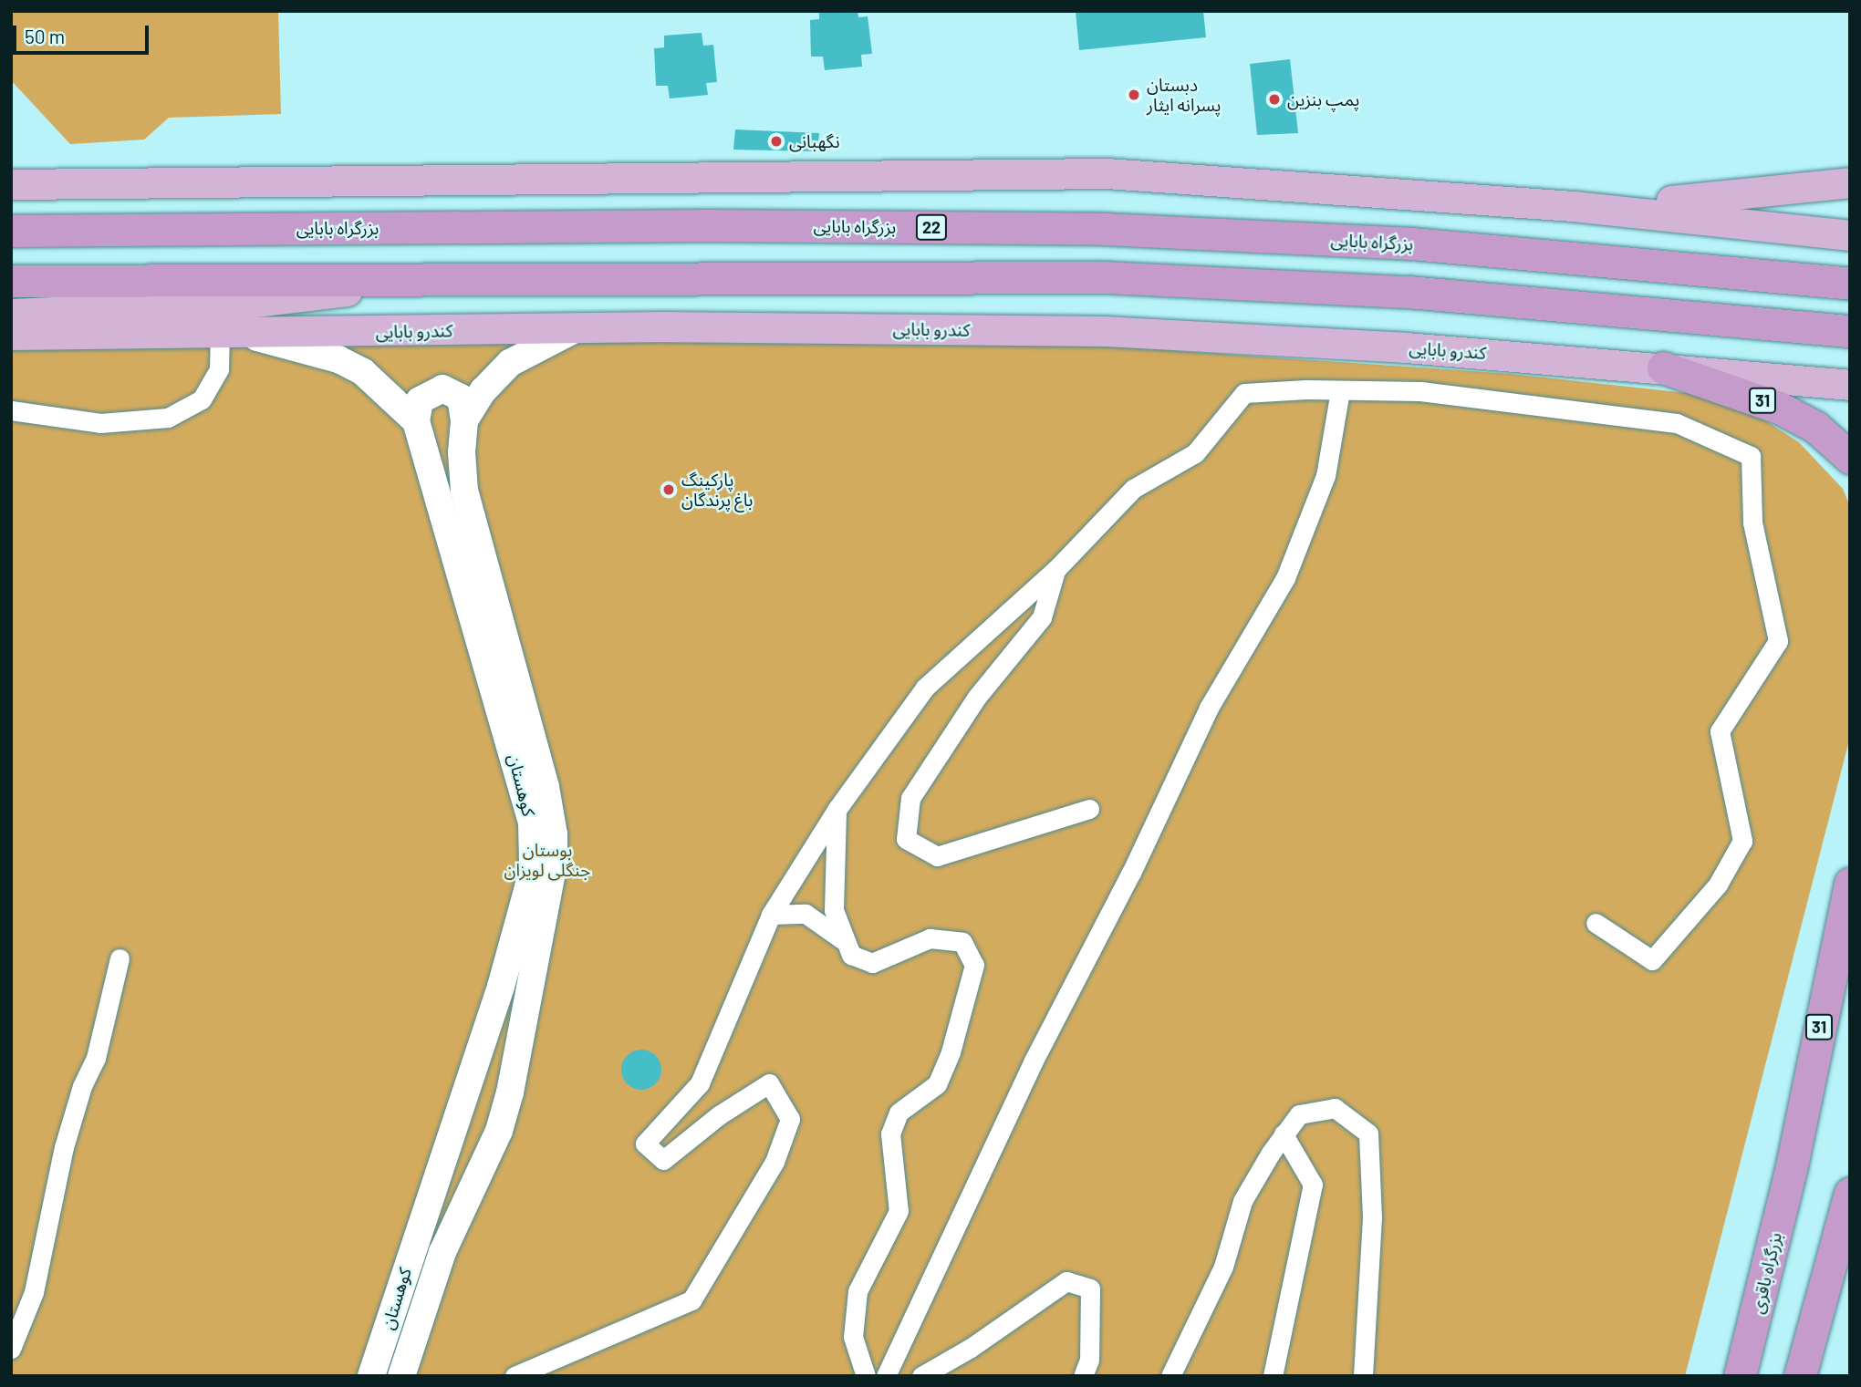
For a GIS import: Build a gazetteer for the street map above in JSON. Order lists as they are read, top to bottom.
{
  "streets": {
    "highway": [
      "بزرگراه بابایی",
      "22",
      "31",
      "بزرگراه باقری"
    ],
    "main road": ["کندرو بابایی", "کوهستان"]
  },
  "crossings": [
    ["کندرو بابایی", "31"],
    ["کندرو بابایی", "کوهستان"],
    ["31", "بزرگراه باقری"]
  ],
  "parks": ["بوستان جنگلی لویزان"],
  "places": [
    "دبستان پسرانه ایثار",
    "پمپ بنزین",
    "نگهبانی",
    "پارکینگ باغ پرندگان"
  ],
  "scale_bar": "50 m"
}
